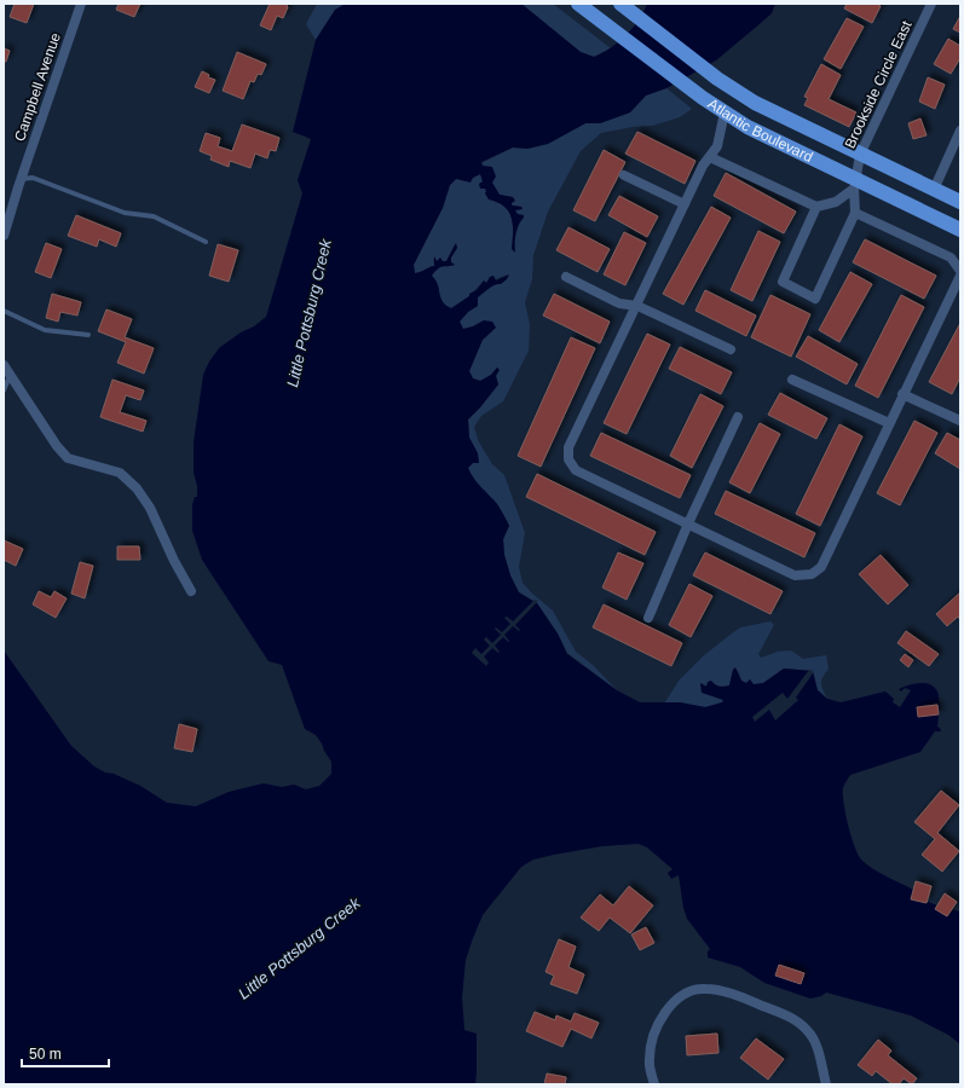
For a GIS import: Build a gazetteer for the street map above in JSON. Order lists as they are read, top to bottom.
{
  "streets": {
    "main road": ["Atlantic Boulevard"],
    "street": ["Brookside Circle East", "Campbell Avenue"]
  },
  "crossings": [
    ["Brookside Circle East", "Atlantic Boulevard"]
  ],
  "water": ["Little Pottsburg Creek"],
  "scale_bar": "50 m"
}
